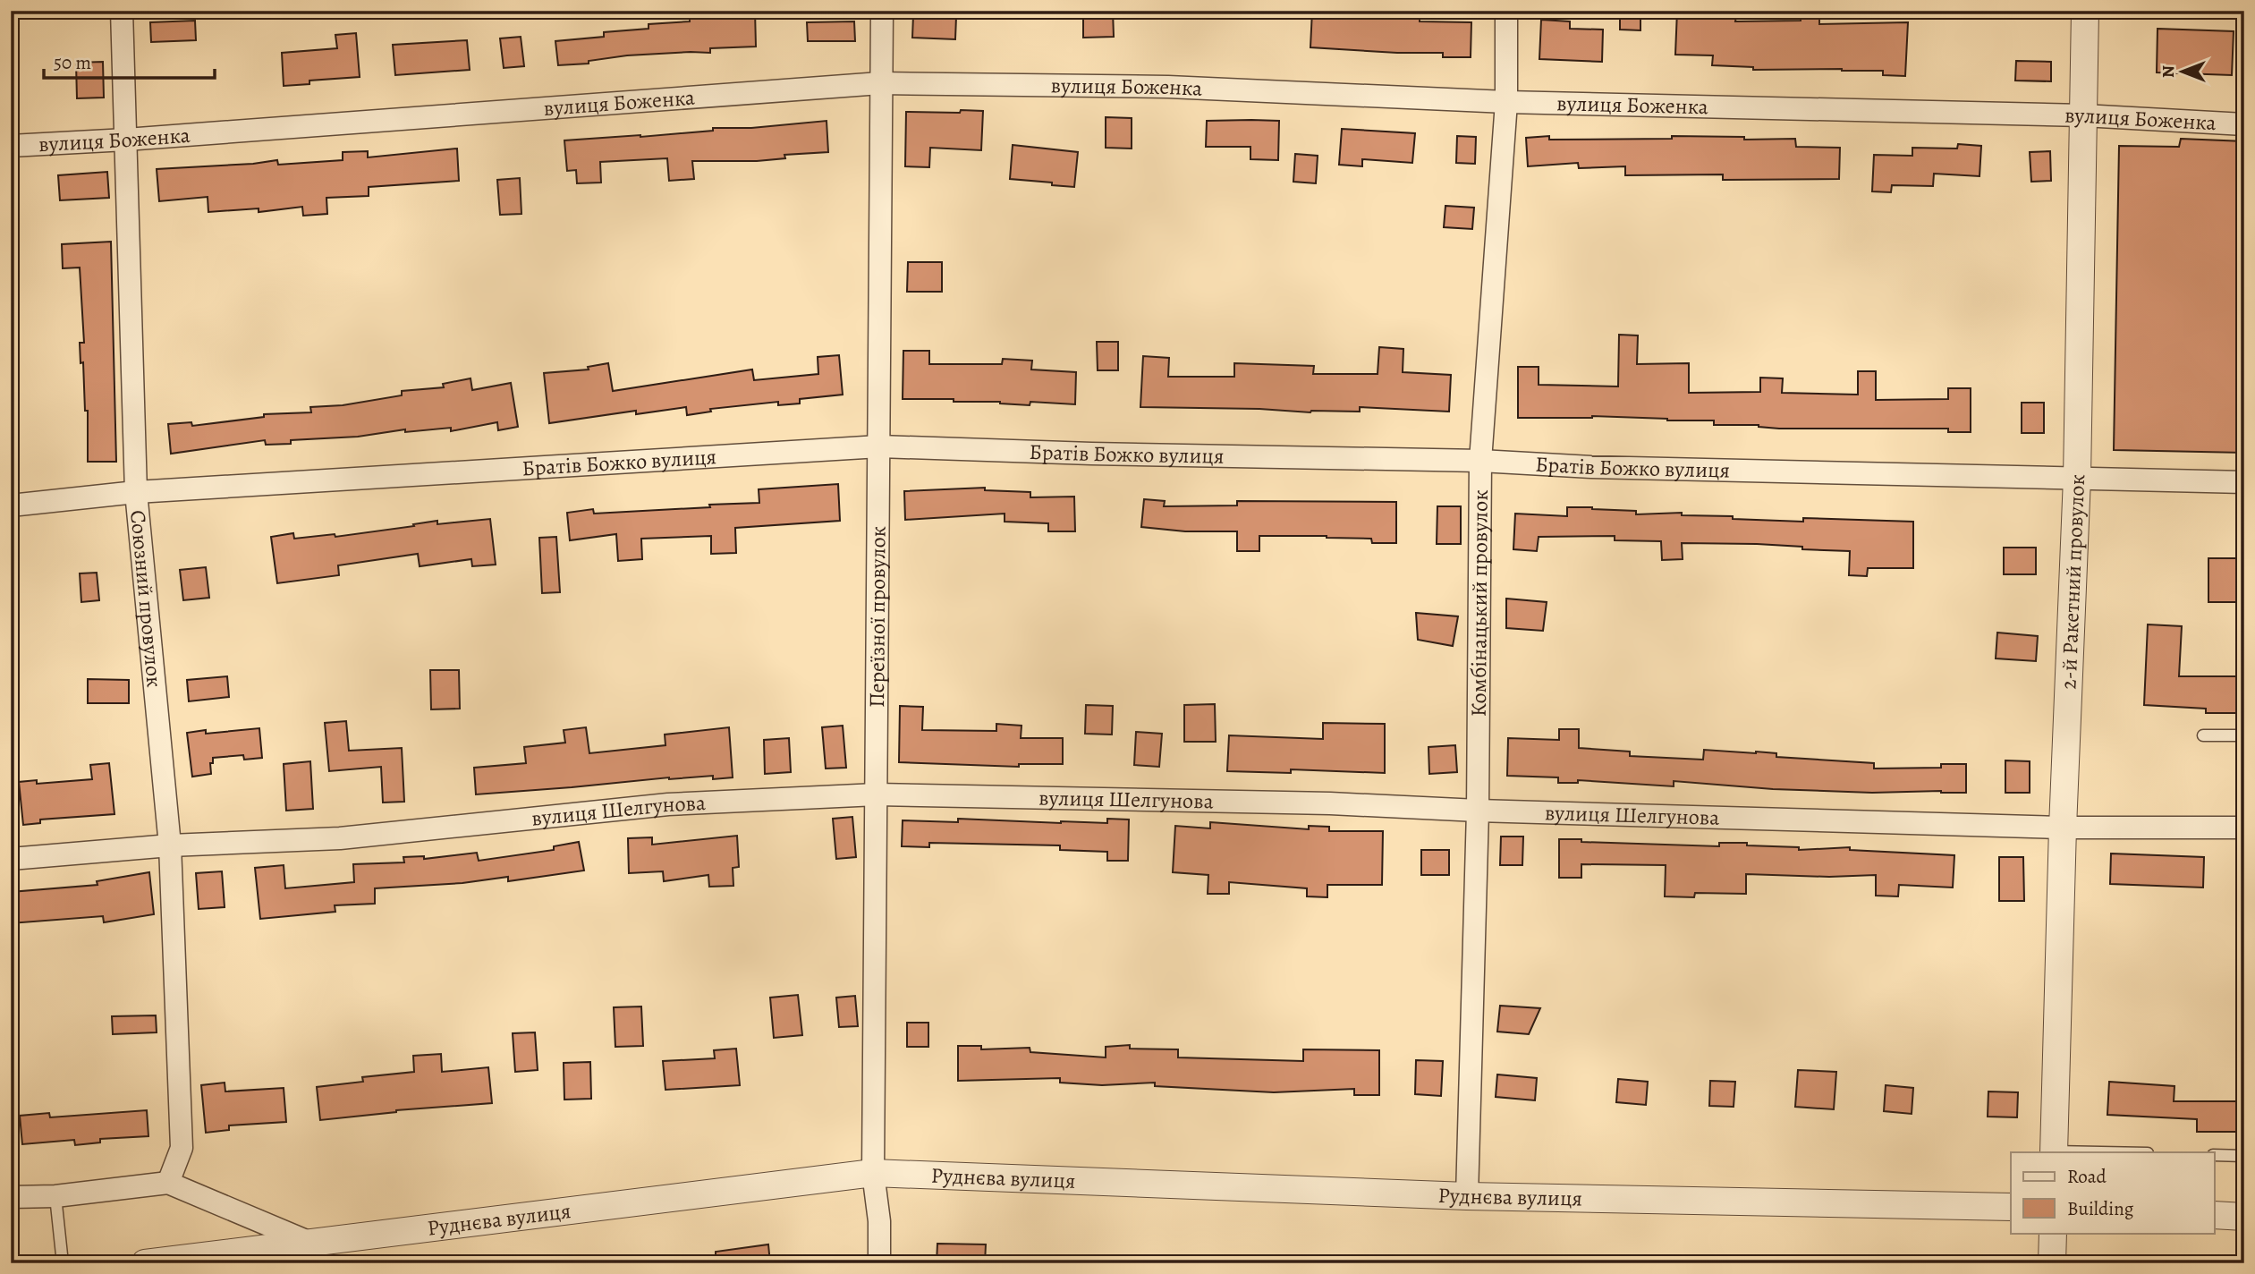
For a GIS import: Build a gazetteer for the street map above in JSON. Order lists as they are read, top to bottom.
{
  "streets": {
    "street": [
      "вулиця Боженка",
      "Братів Божко вулиця",
      "2-й Ракетний провулок",
      "Союзний провулок",
      "Комбінацький провулок",
      "Переїзної провулок",
      "вулиця Шелгунова",
      "Руднєва вулиця"
    ]
  },
  "crossings": [
    ["вулиця Боженка", "2-й Ракетний провулок"],
    ["вулиця Боженка", "Союзний провулок"],
    ["вулиця Боженка", "Комбінацький провулок"],
    ["вулиця Боженка", "Переїзної провулок"],
    ["Братів Божко вулиця", "2-й Ракетний провулок"],
    ["Братів Божко вулиця", "Союзний провулок"],
    ["Братів Божко вулиця", "Комбінацький провулок"],
    ["Братів Божко вулиця", "Переїзної провулок"],
    ["2-й Ракетний провулок", "вулиця Шелгунова"],
    ["Союзний провулок", "вулиця Шелгунова"],
    ["Союзний провулок", "Руднєва вулиця"],
    ["Комбінацький провулок", "вулиця Шелгунова"],
    ["Комбінацький провулок", "Руднєва вулиця"],
    ["Переїзної провулок", "вулиця Шелгунова"],
    ["Переїзної провулок", "Руднєва вулиця"]
  ],
  "legend": ["Road", "Building"],
  "scale_bar": "50 m",
  "north": "left"
}
